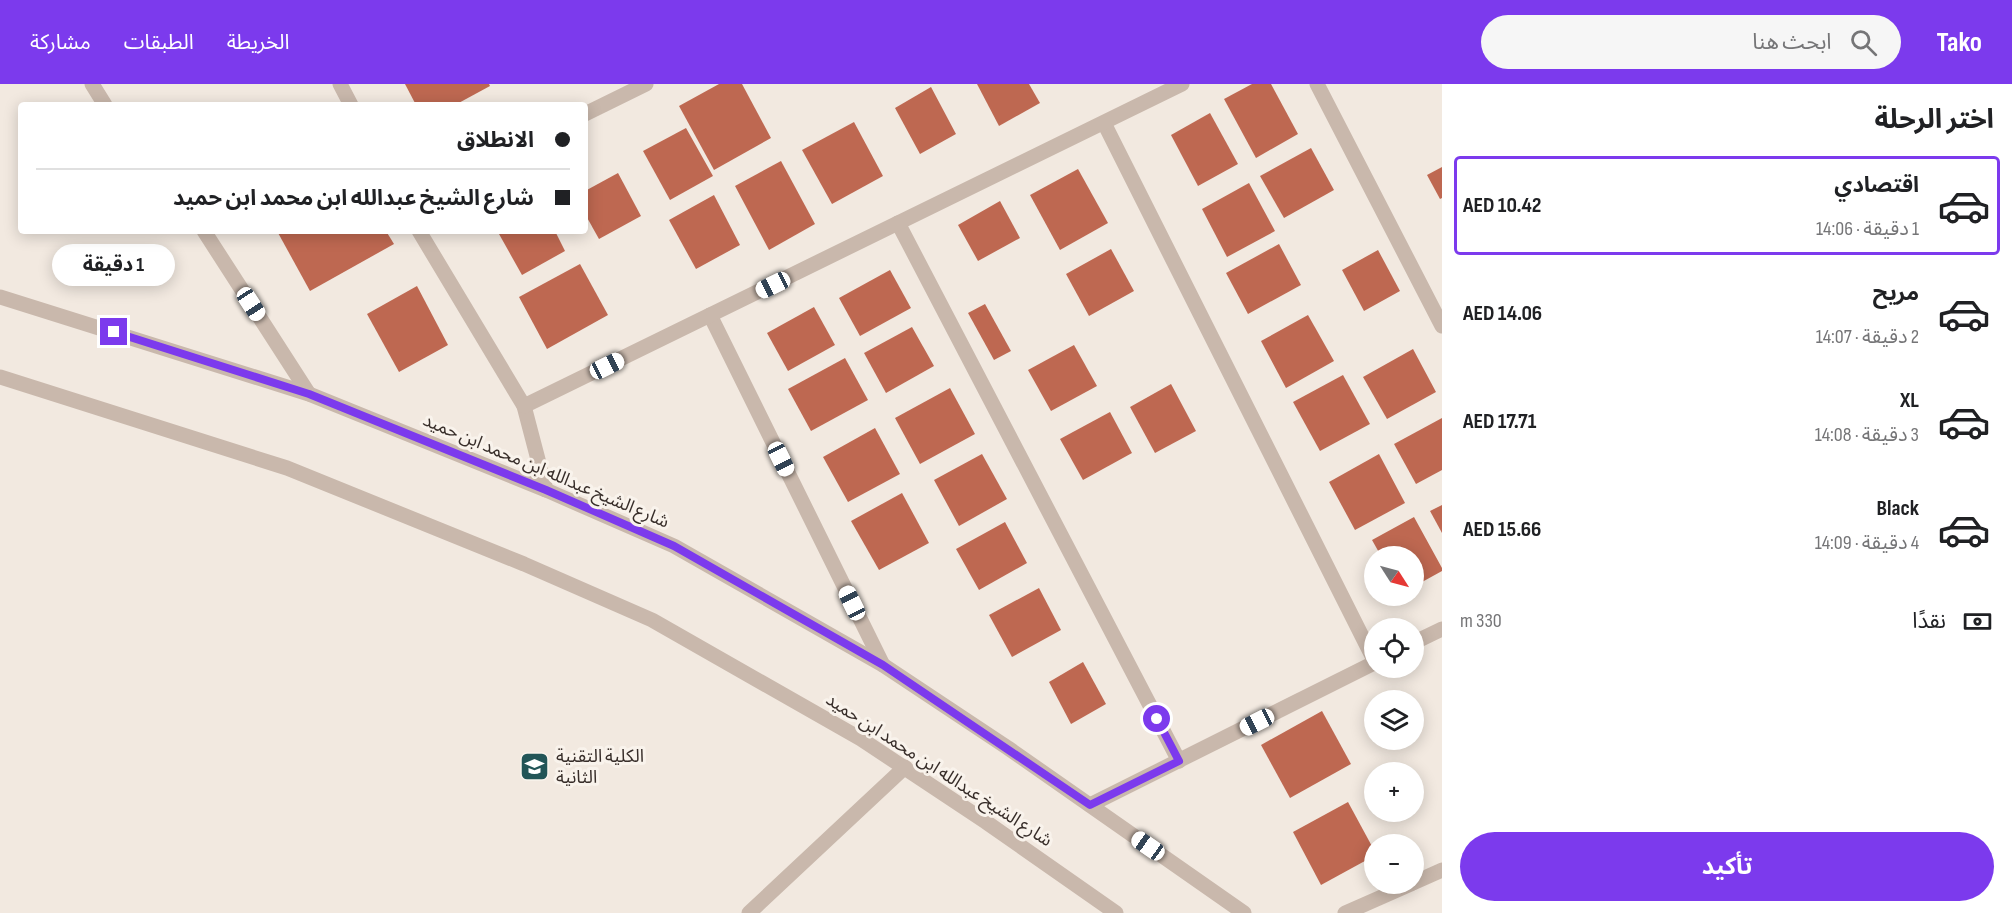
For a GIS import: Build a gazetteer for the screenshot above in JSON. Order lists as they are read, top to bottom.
{
  "streets": {
    "street": ["شارع الشيخ عبدالله ابن محمد ابن حميد"]
  },
  "places": {
    "school or university": ["الكلية التقنية الثانية"]
  },
  "north": "bottom right",
  "page": {
    "header": "Tako",
    "search": "ابحث هنا",
    "nav": ["الخريطة", "الطبقات", "مشاركة"],
    "heading": "اختر الرحلة",
    "banner": ["الانطلاق", "شارع الشيخ عبدالله ابن محمد ابن حميد"],
    "list": [
      {
        "name": "اقتصادي",
        "note": "1 دقيقة · 14:06",
        "value": "AED 10.42"
      },
      {
        "name": "مريح",
        "note": "2 دقيقة · 14:07",
        "value": "AED 14.06"
      },
      {
        "name": "XL",
        "note": "3 دقيقة · 14:08",
        "value": "AED 17.71"
      },
      {
        "name": "Black",
        "note": "4 دقيقة · 14:09",
        "value": "AED 15.66"
      }
    ],
    "bubble": "1 دقيقة",
    "map_buttons": ["+", "−"],
    "pay": ["نقدًا", "330 m"],
    "buttons": "تأكيد"
  }
}
